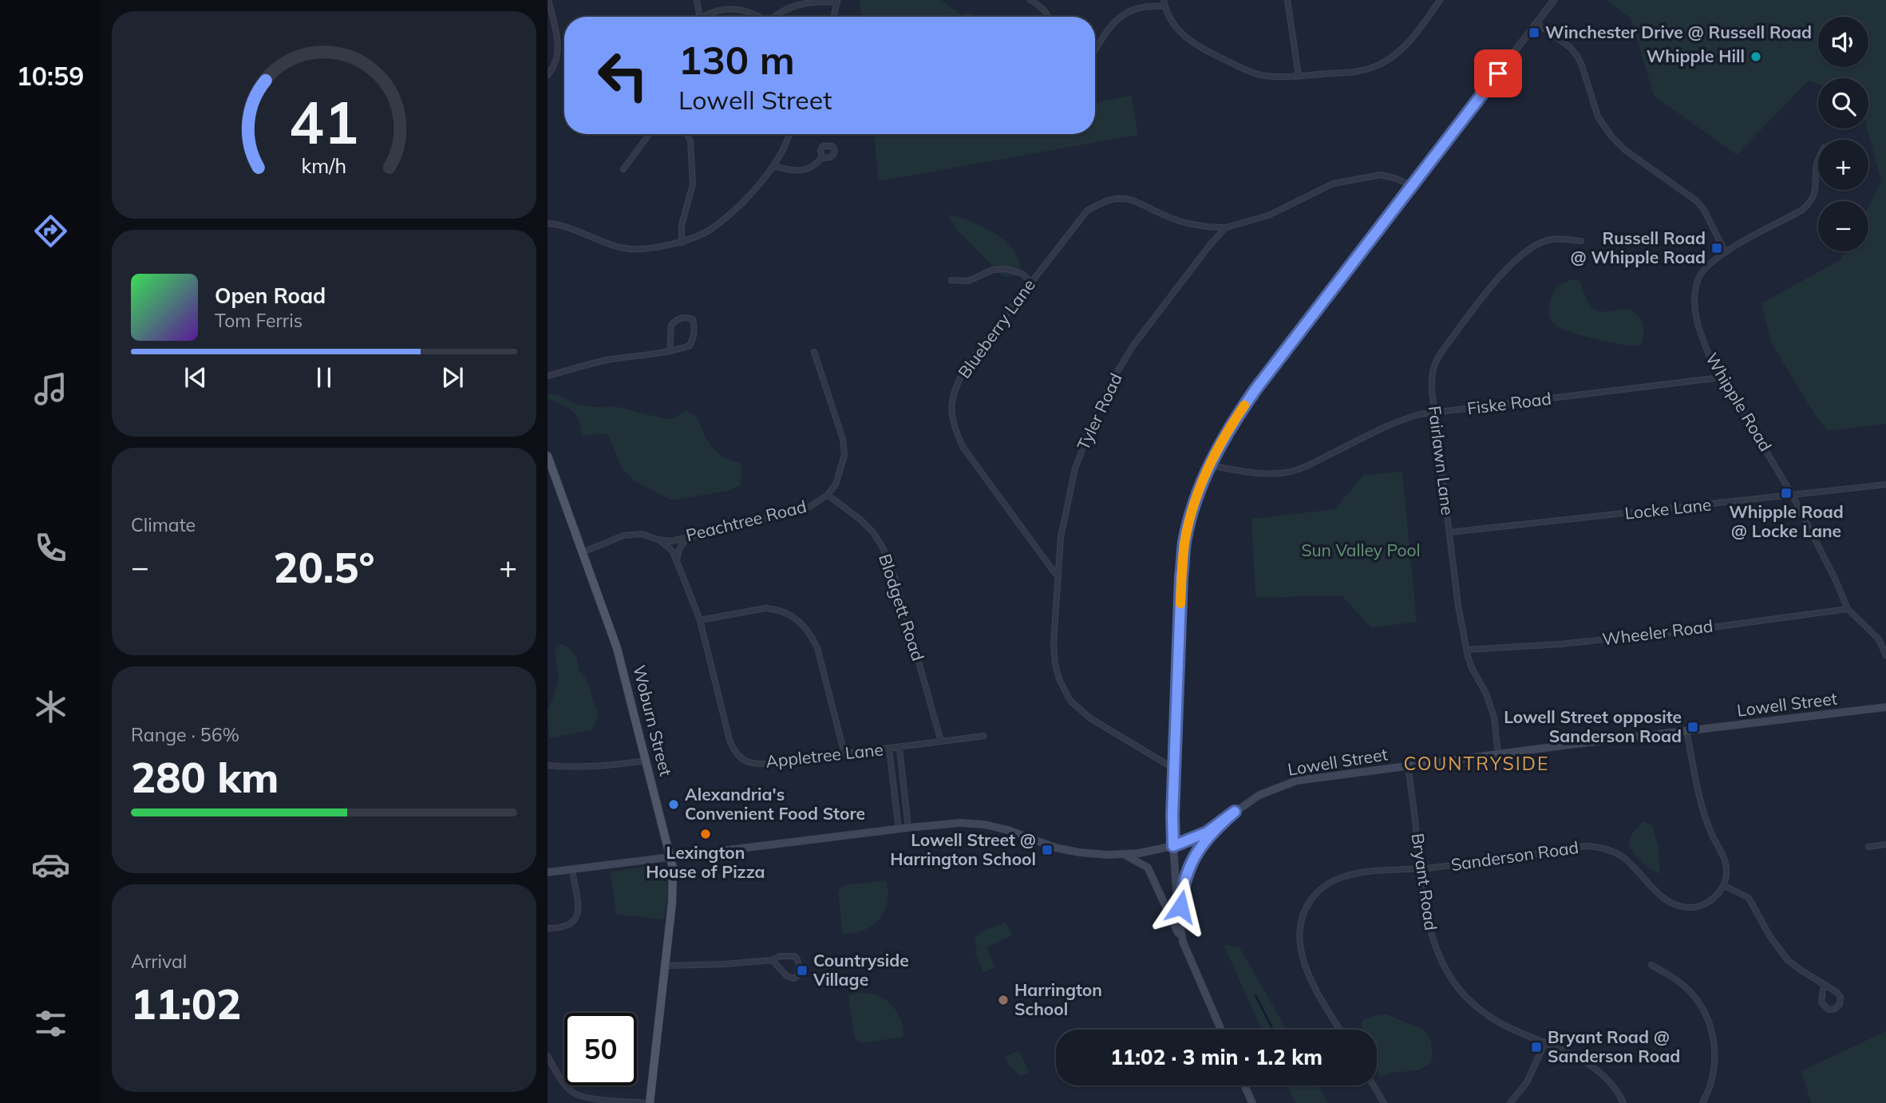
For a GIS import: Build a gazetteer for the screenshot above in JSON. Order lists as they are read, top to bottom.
{
  "streets": {
    "main road": ["Lowell Street", "Woburn Street"],
    "street": [
      "Blueberry Lane",
      "Whipple Road",
      "Fiske Road",
      "Tyler Road",
      "Fairlawn Lane",
      "Locke Lane",
      "Peachtree Road",
      "Blodgett Road",
      "Wheeler Road",
      "Appletree Lane",
      "Sanderson Road",
      "Bryant Road"
    ]
  },
  "crossings": [
    ["Blueberry Lane", "Tyler Road"],
    ["Whipple Road", "Fiske Road"],
    ["Whipple Road", "Locke Lane"],
    ["Whipple Road", "Wheeler Road"],
    ["Fiske Road", "Fairlawn Lane"],
    ["Fairlawn Lane", "Locke Lane"],
    ["Fairlawn Lane", "Wheeler Road"],
    ["Fairlawn Lane", "Lowell Street"],
    ["Peachtree Road", "Blodgett Road"],
    ["Peachtree Road", "Woburn Street"],
    ["Peachtree Road", "Appletree Lane"],
    ["Blodgett Road", "Appletree Lane"],
    ["Lowell Street", "Woburn Street"],
    ["Lowell Street", "Bryant Road"],
    ["Sanderson Road", "Bryant Road"]
  ],
  "districts": ["COUNTRYSIDE"],
  "parks": ["Sun Valley Pool"],
  "places": {
    "transit": [
      "Winchester Drive @ Russell Road",
      "Russell Road @ Whipple Road",
      "Whipple Road @ Locke Lane",
      "Lowell Street opposite Sanderson Road",
      "Lowell Street @ Harrington School",
      "Countryside Village",
      "Bryant Road @ Sanderson Road"
    ],
    "other": [
      "Whipple Hill",
      "Alexandria's Convenient Food Store",
      "Lexington House of Pizza",
      "Harrington School"
    ]
  },
  "page": {
    "tabs": "10:59",
    "map_buttons": ["+", "−"],
    "turn": ["130 m", "Lowell Street"],
    "song": ["Open Road", "Tom Ferris"],
    "tile": [
      "Climate",
      ["Range · 56%", "280 km"],
      ["Arrival", "11:02"]
    ],
    "heat": ["−", "20.5°", "+"],
    "limit": "50",
    "trip": "11:02 · 3 min · 1.2 km",
    "gauge": ["41", "km/h"]
  }
}
